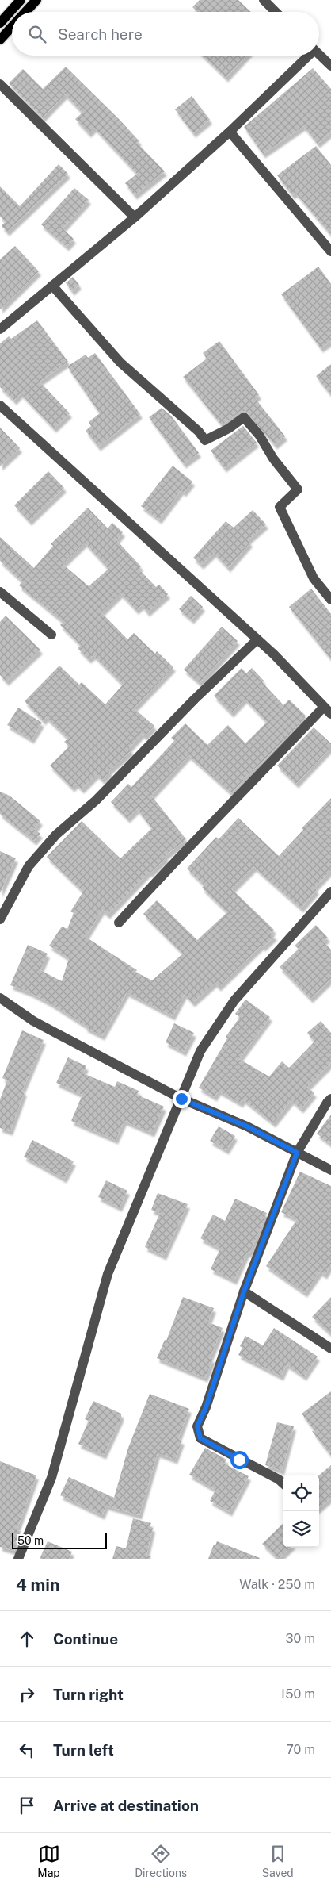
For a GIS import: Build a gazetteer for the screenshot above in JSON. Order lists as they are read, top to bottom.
{
  "scale_bar": "50 m",
  "page": {
    "search": "Search here",
    "scale": "50 m",
    "heading": ["4 min", "Walk · 250 m"],
    "list": [
      ["Continue", "30 m"],
      ["Turn right", "150 m"],
      ["Turn left", "70 m"],
      "Arrive at destination"
    ],
    "nav": ["Map", "Directions", "Saved"]
  }
}
